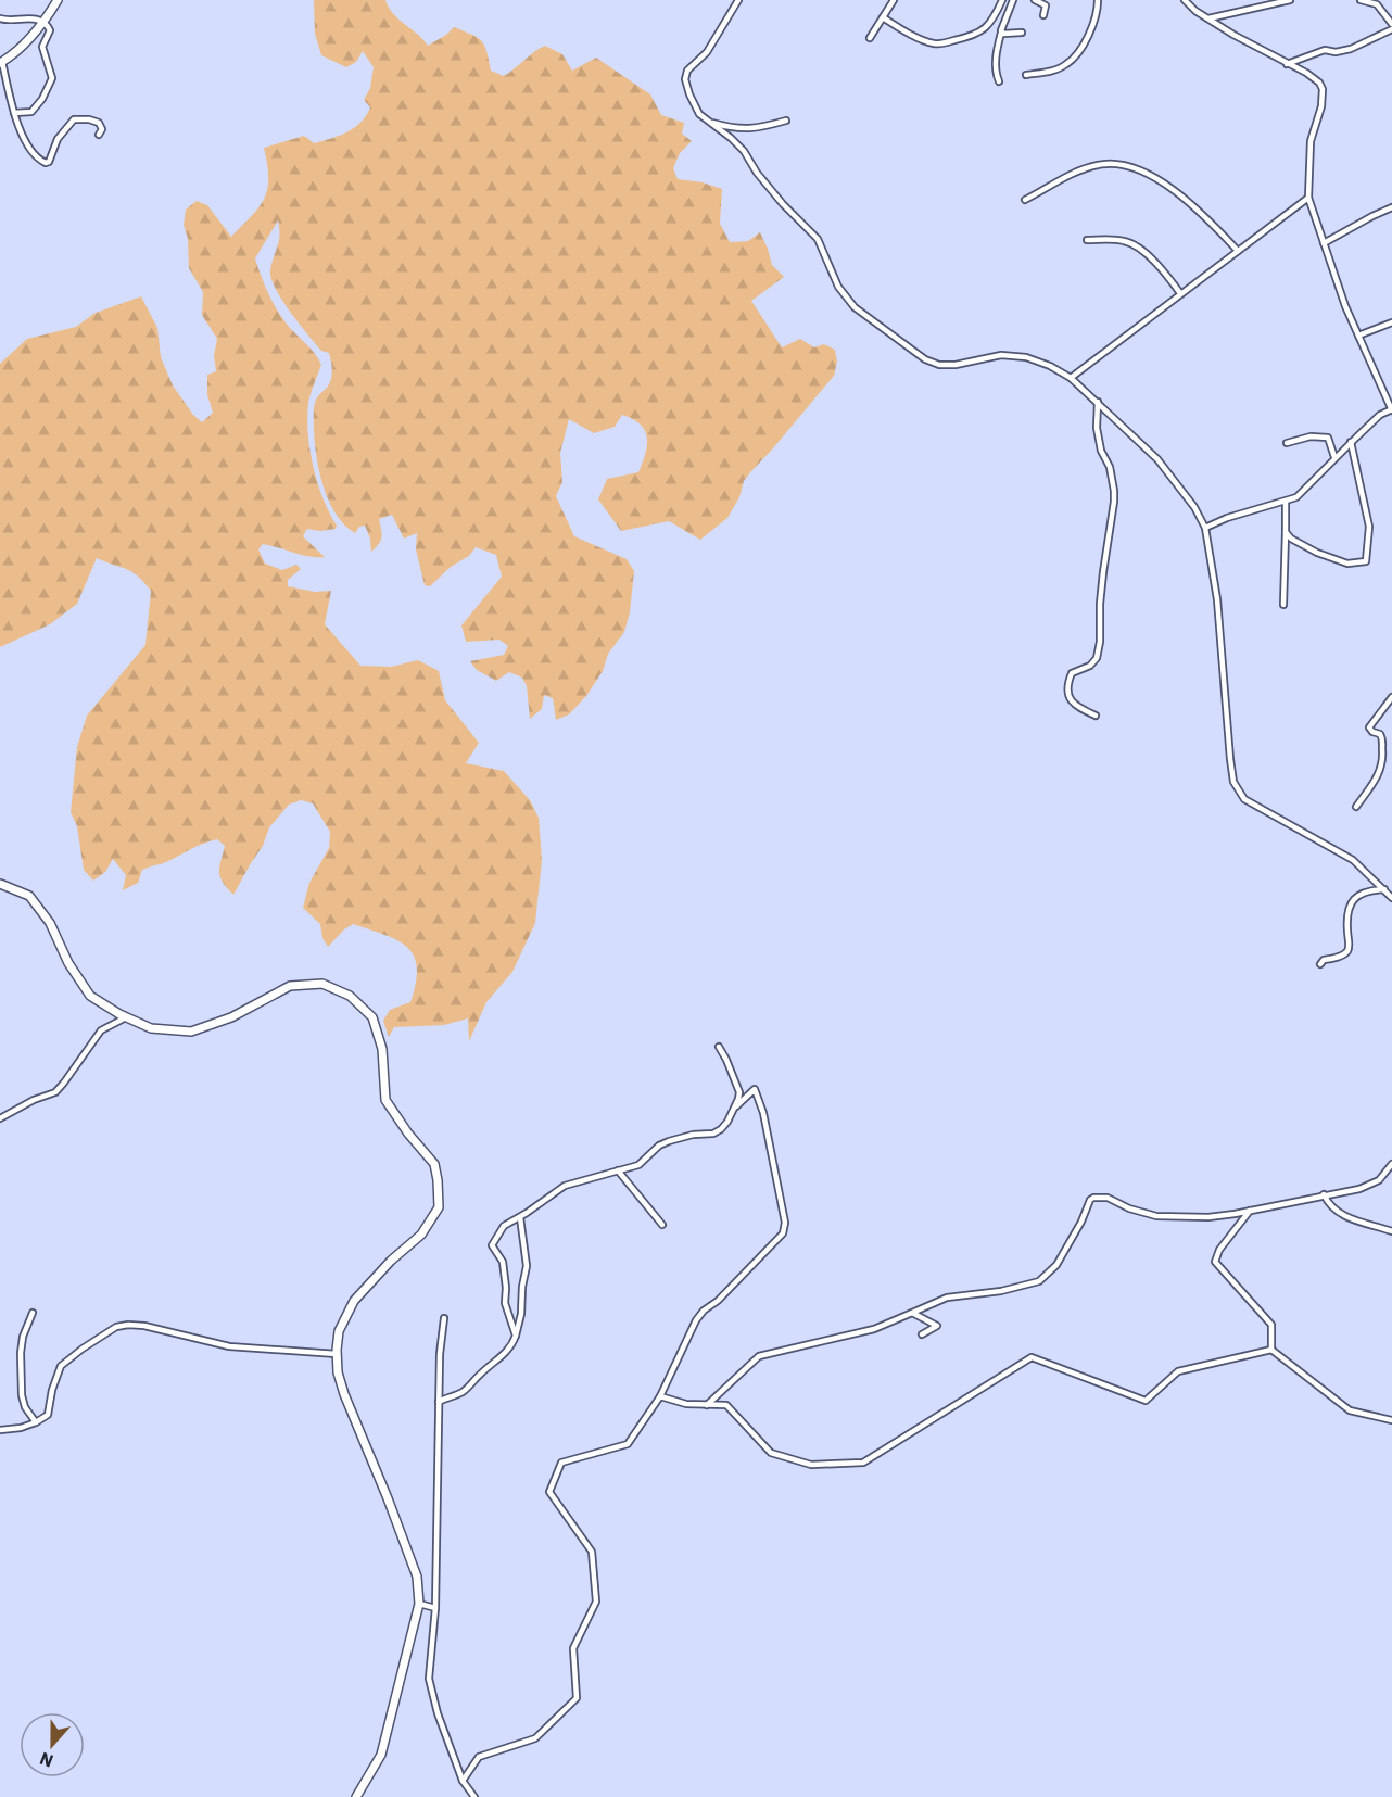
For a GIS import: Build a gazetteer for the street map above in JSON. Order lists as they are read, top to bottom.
{
  "north": "bottom"
}
